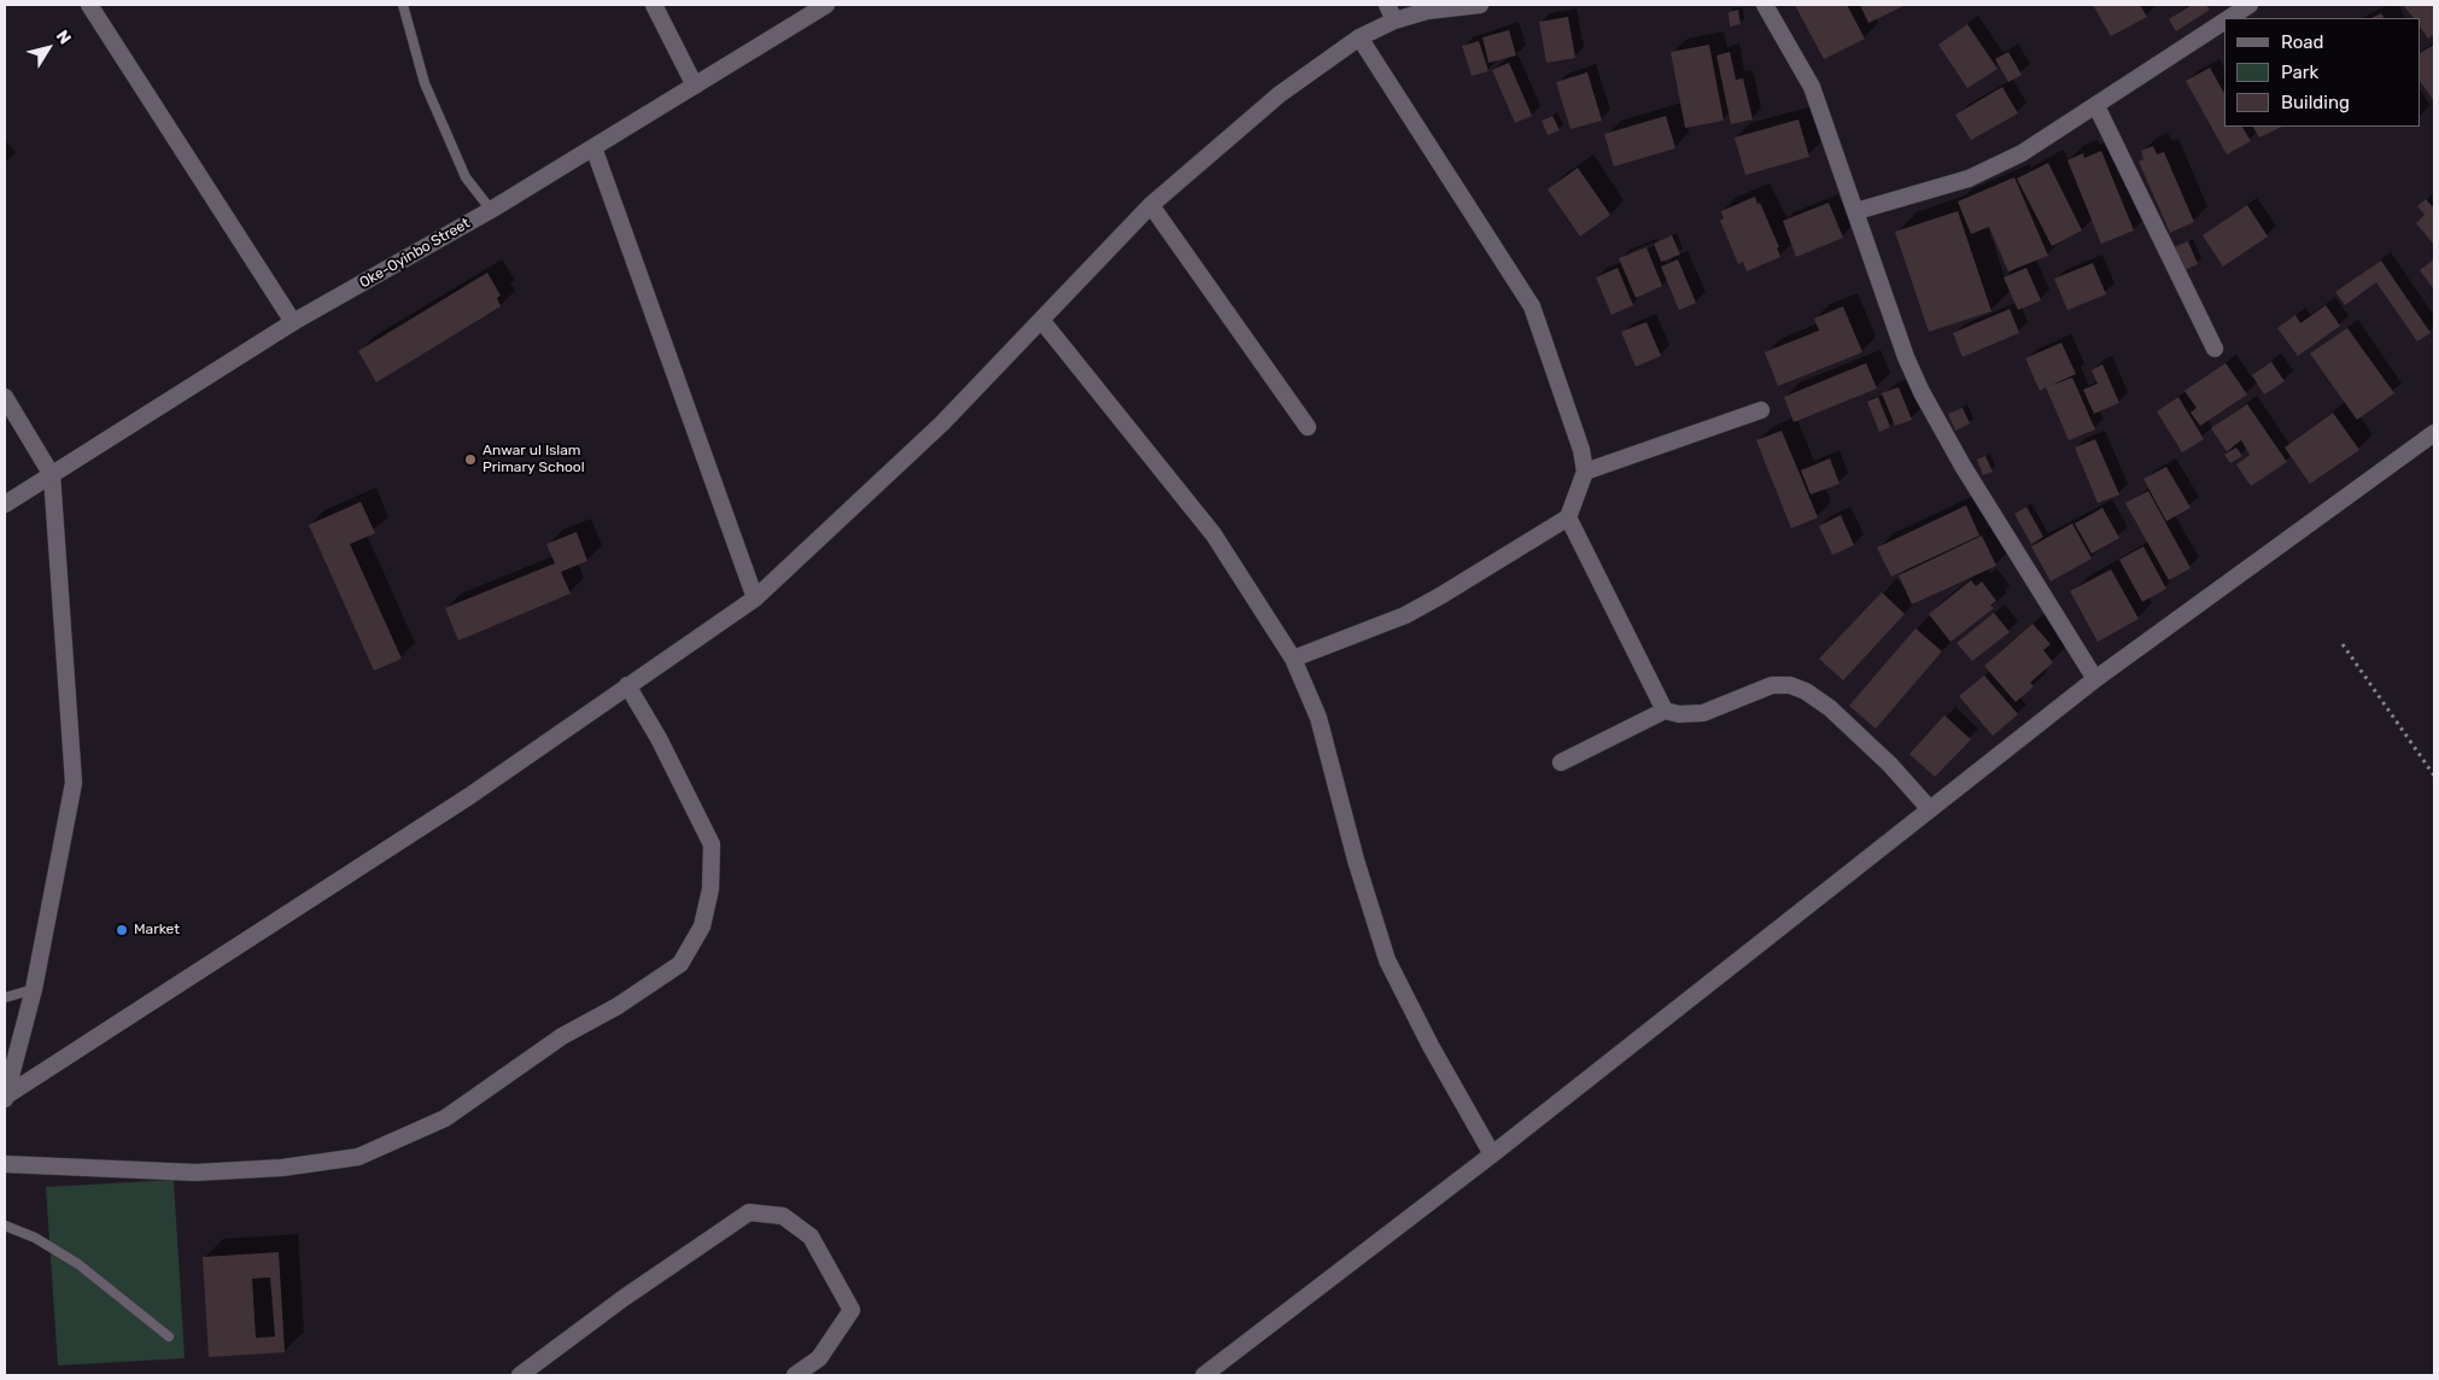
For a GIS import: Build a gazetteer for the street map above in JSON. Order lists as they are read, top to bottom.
{
  "streets": {
    "street": ["Oke-Oyinbo Street"]
  },
  "places": ["Anwar ul Islam Primary School", "Market"],
  "legend": ["Road", "Park", "Building"],
  "north": "top right"
}
